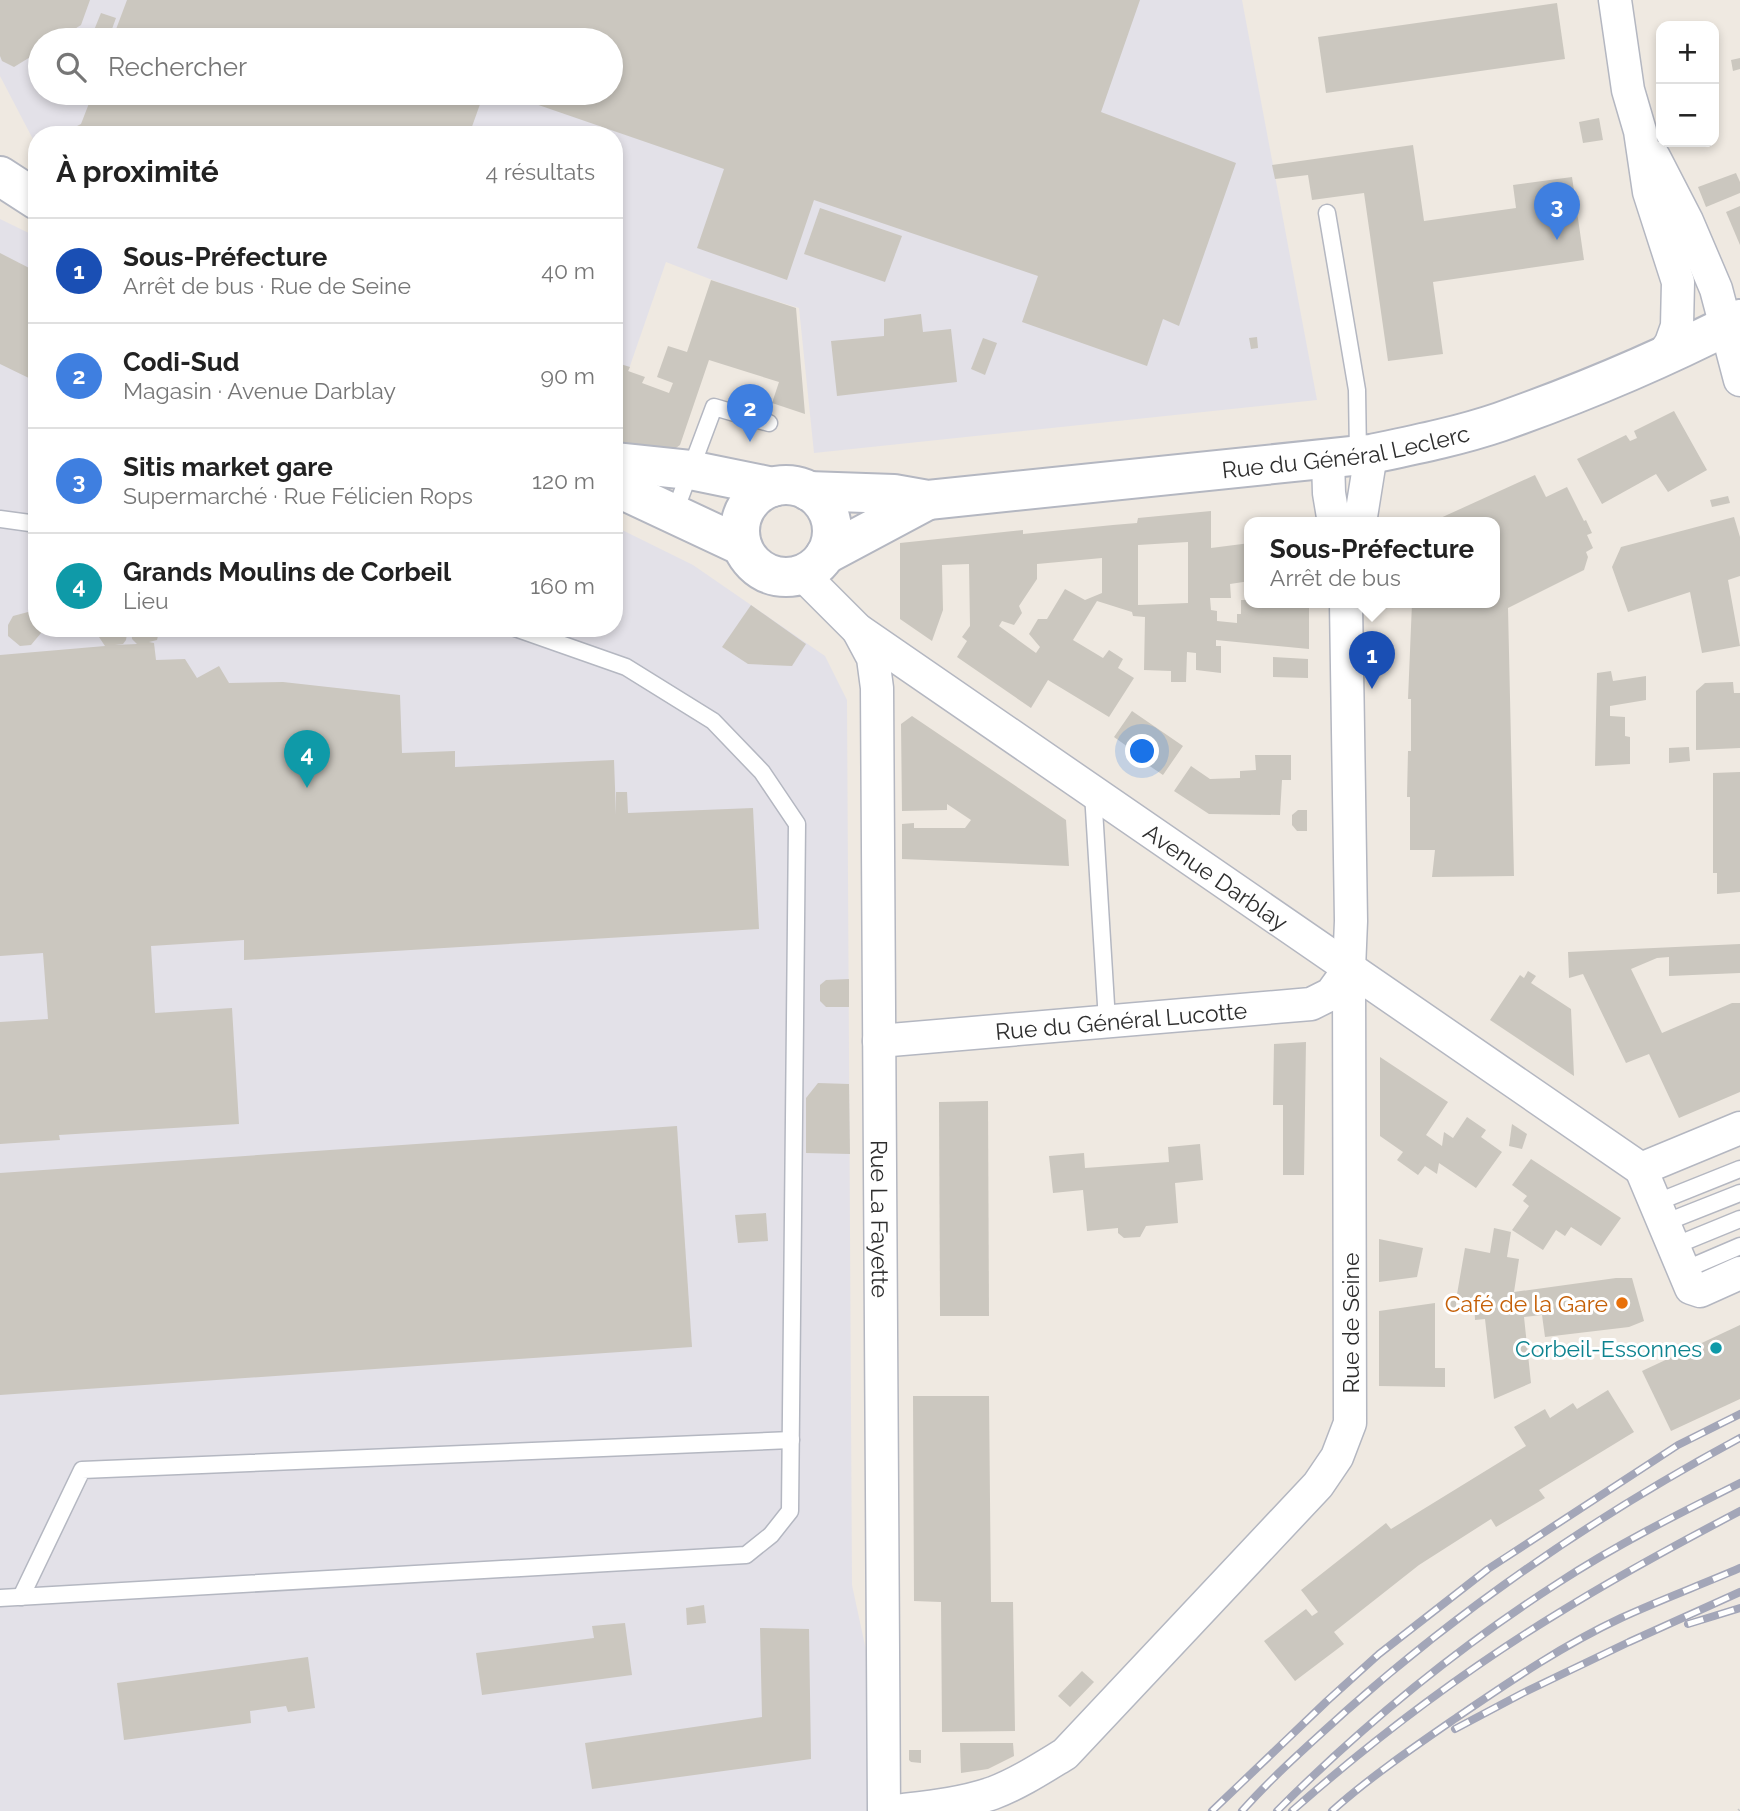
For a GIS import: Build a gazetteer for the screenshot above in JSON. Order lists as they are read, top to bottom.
{
  "streets": {
    "main road": ["Rue du Général Leclerc"],
    "street": [
      "Avenue Darblay",
      "Rue du Général Lucotte",
      "Rue La Fayette",
      "Rue de Seine"
    ]
  },
  "crossings": [
    ["Rue du Général Leclerc", "Avenue Darblay"],
    ["Avenue Darblay", "Rue du Général Lucotte"],
    ["Avenue Darblay", "Rue La Fayette"],
    ["Avenue Darblay", "Rue de Seine"],
    ["Rue du Général Lucotte", "Rue La Fayette"],
    ["Rue du Général Lucotte", "Rue de Seine"]
  ],
  "places": ["Café de la Gare", "Corbeil-Essonnes"],
  "page": {
    "map_buttons": ["+", "−"],
    "search": "Rechercher",
    "heading": ["À proximité", "4 résultats"],
    "pins": [
      "3",
      "2",
      "1",
      "4"
    ],
    "list": [
      {
        "mark": "1",
        "name": "Sous-Préfecture",
        "note": "Arrêt de bus · Rue de Seine",
        "value": "40 m"
      },
      {
        "mark": "2",
        "name": "Codi-Sud",
        "note": "Magasin · Avenue Darblay",
        "value": "90 m"
      },
      {
        "mark": "3",
        "name": "Sitis market gare",
        "note": "Supermarché · Rue Félicien Rops",
        "value": "120 m"
      },
      {
        "mark": "4",
        "name": "Grands Moulins de Corbeil",
        "note": "Lieu",
        "value": "160 m"
      }
    ],
    "popup": ["Sous-Préfecture", "Arrêt de bus"]
  }
}
